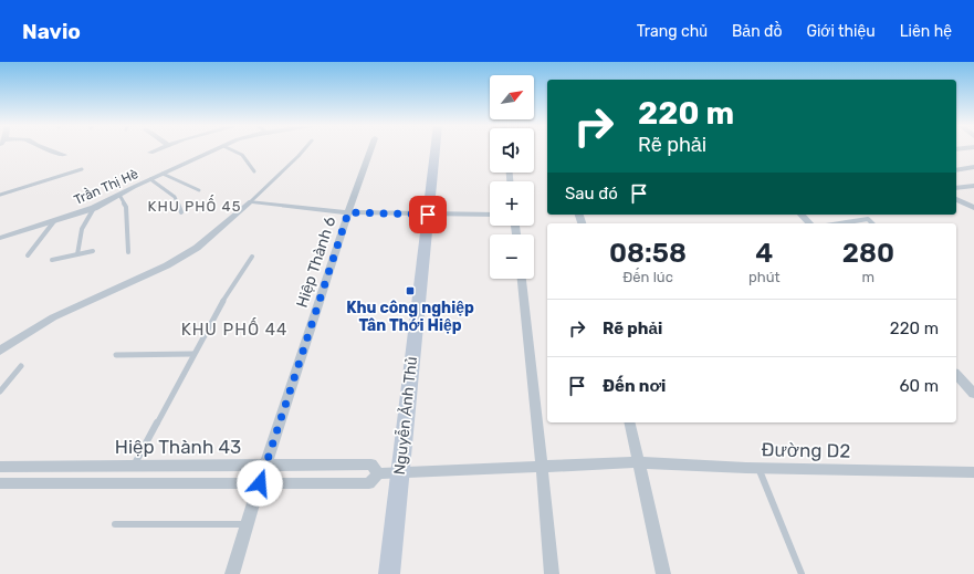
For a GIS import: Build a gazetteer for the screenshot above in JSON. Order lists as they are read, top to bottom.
{
  "streets": {
    "main road": ["Nguyễn Ảnh Thủ"],
    "street": [
      "Trần Thị Hè",
      "Hiệp Thành 6",
      "Hiệp Thành 43",
      "Đường D2"
    ]
  },
  "crossings": [
    ["Hiệp Thành 6", "Hiệp Thành 43"],
    ["Nguyễn Ảnh Thủ", "Hiệp Thành 43"],
    ["Hiệp Thành 43", "Đường D2"]
  ],
  "districts": ["KHU PHỐ 45", "KHU PHỐ 44"],
  "places": {
    "transit": ["Khu công nghiệp Tân Thới Hiệp"]
  },
  "north": "top right",
  "page": {
    "header": "Navio",
    "nav": [
      "Trang chủ",
      "Bản đồ",
      "Giới thiệu",
      "Liên hệ"
    ],
    "map_buttons": ["+", "−"],
    "turn": ["220 m", "Rẽ phải"],
    "then": "Sau đó",
    "eta": [
      "08:58",
      "Đến lúc",
      "4",
      "phút",
      "280",
      "m"
    ],
    "list": [
      {
        "name": "Rẽ phải",
        "value": "220 m"
      },
      {
        "name": "Đến nơi",
        "value": "60 m"
      }
    ]
  }
}
